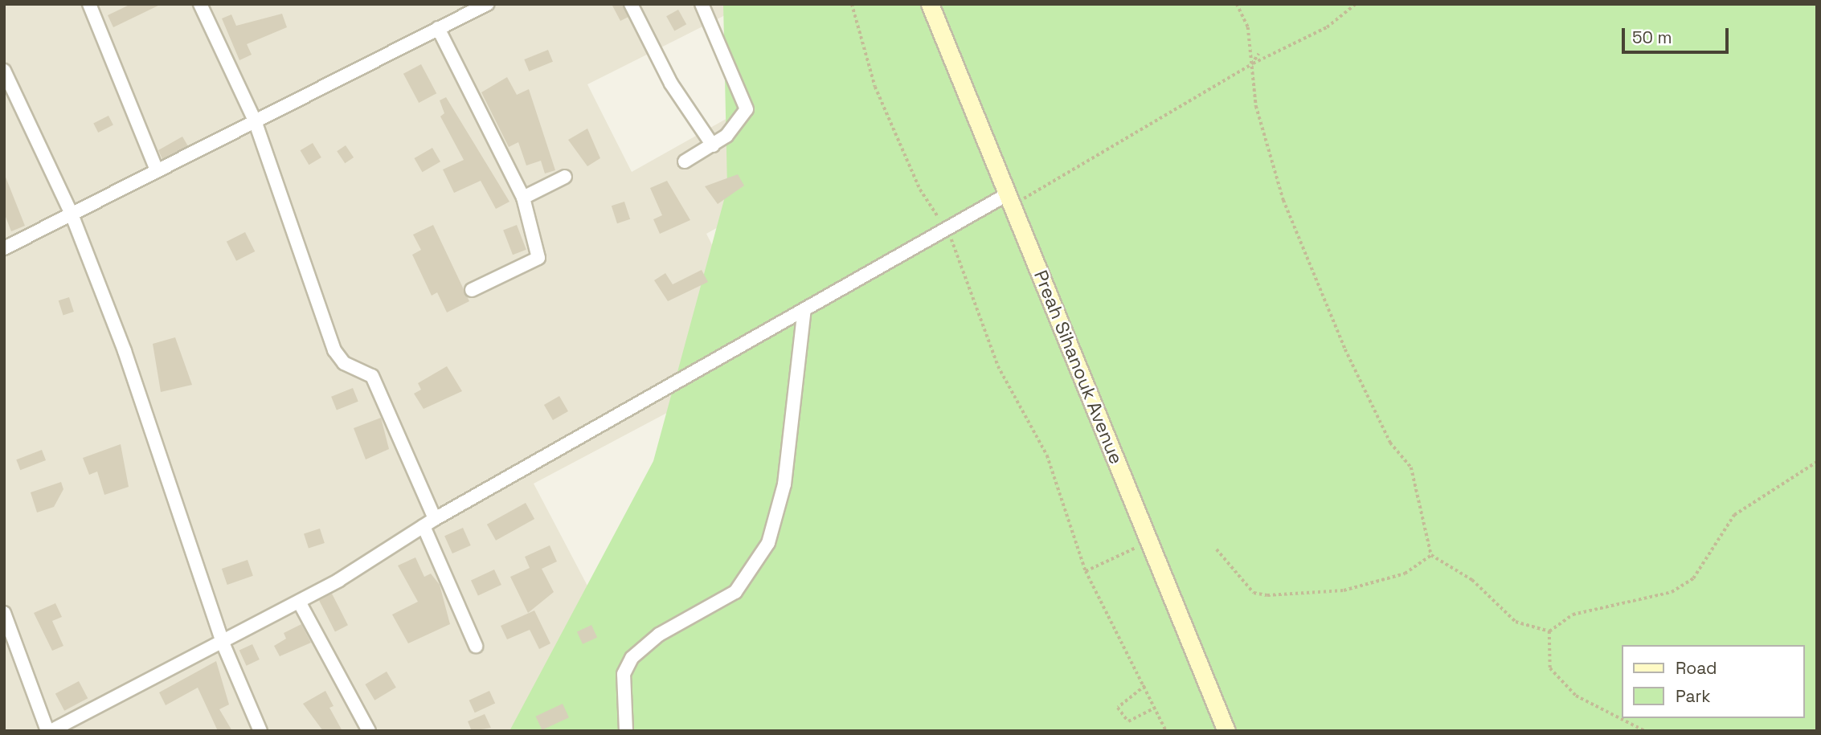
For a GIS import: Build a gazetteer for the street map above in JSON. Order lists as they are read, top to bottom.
{
  "streets": {
    "street": ["Preah Sihanouk Avenue"]
  },
  "legend": ["Road", "Park"],
  "scale_bar": "50 m"
}
